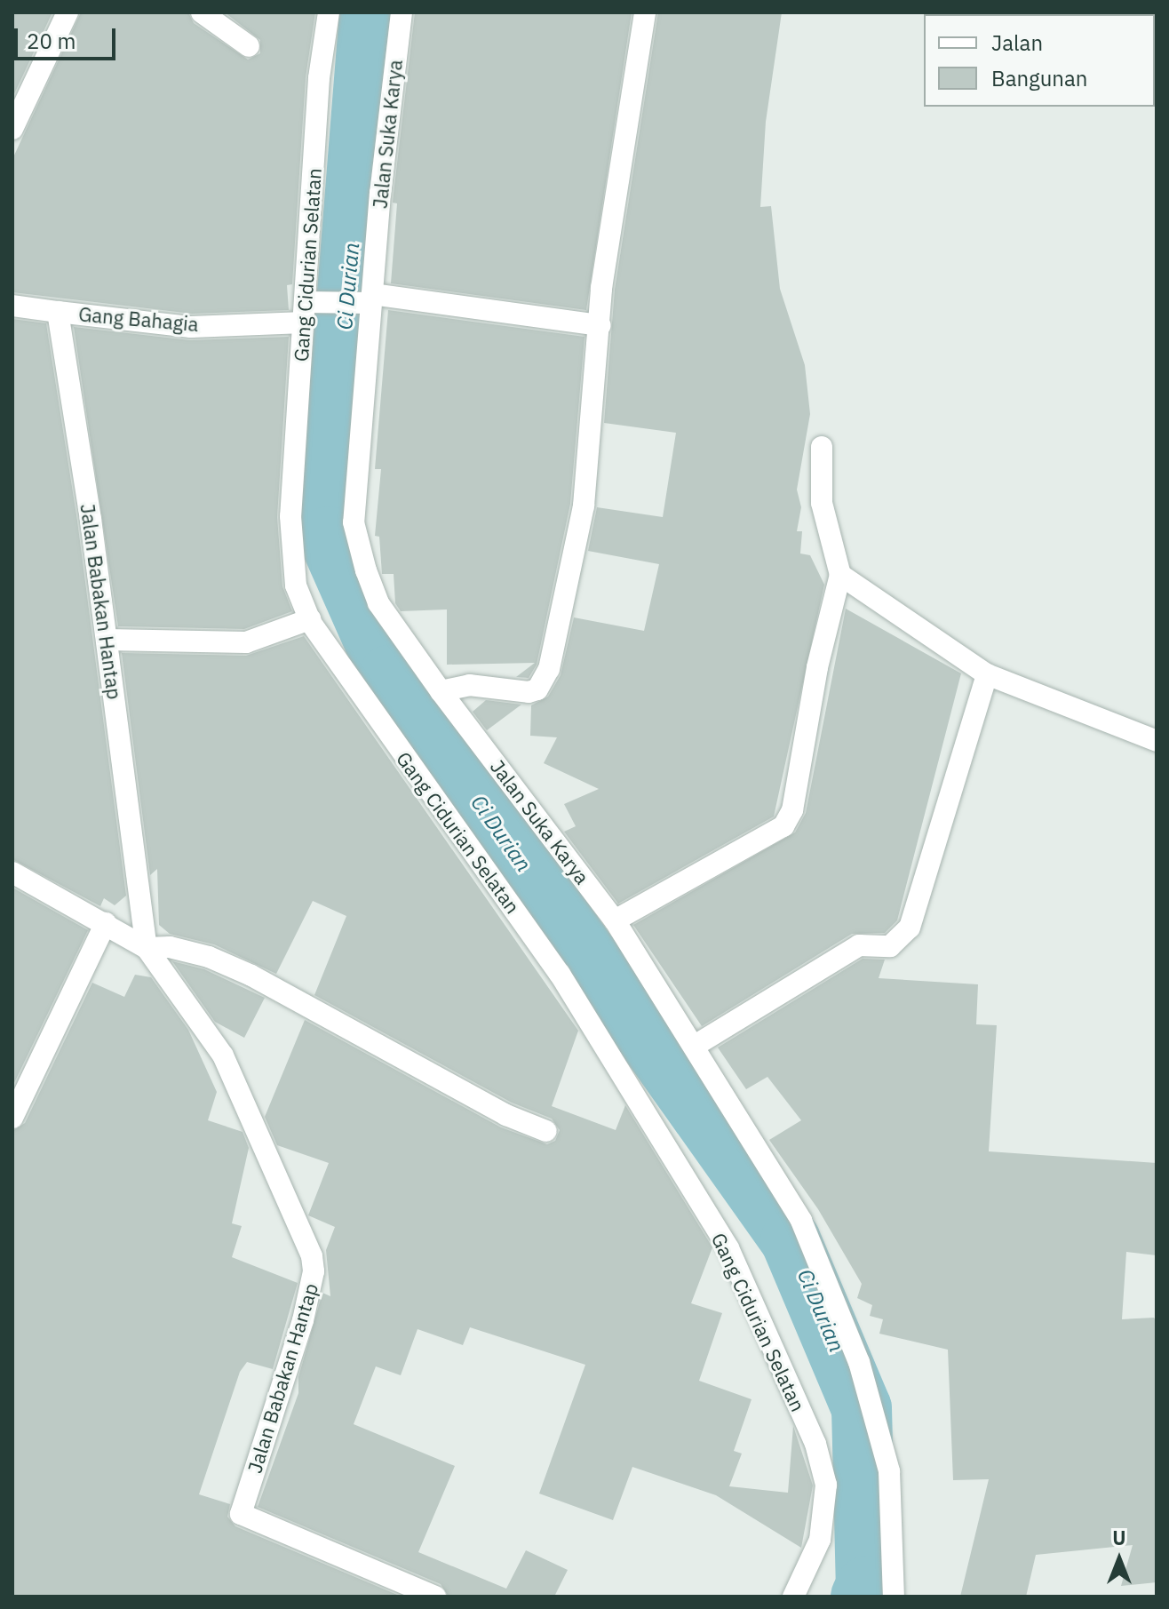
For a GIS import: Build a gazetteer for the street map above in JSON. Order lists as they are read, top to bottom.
{
  "streets": {
    "street": [
      "Jalan Suka Karya",
      "Gang Cidurian Selatan",
      "Gang Bahagia",
      "Jalan Babakan Hantap"
    ]
  },
  "crossings": [
    ["Jalan Suka Karya", "Gang Bahagia"],
    ["Gang Cidurian Selatan", "Gang Bahagia"],
    ["Gang Bahagia", "Jalan Babakan Hantap"]
  ],
  "water": ["Ci Durian"],
  "legend": ["Jalan", "Bangunan"],
  "scale_bar": "20 m",
  "north": "top"
}
